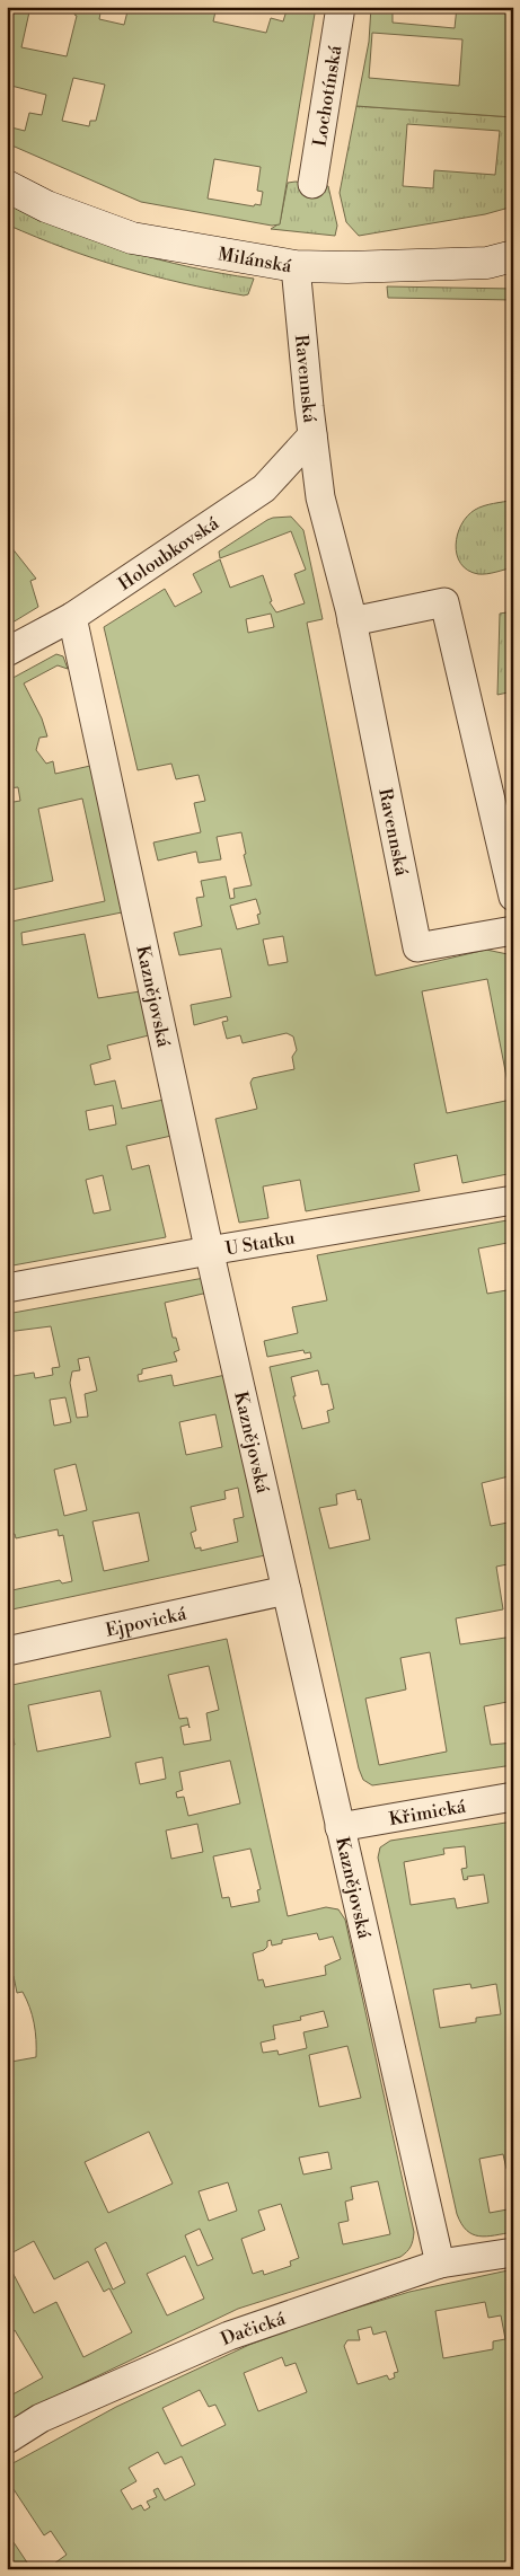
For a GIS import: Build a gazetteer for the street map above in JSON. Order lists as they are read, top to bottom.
{
  "streets": {
    "street": [
      "Lochotínská",
      "Milánská",
      "Ravennská",
      "Holoubkovská",
      "Kaznějovská",
      "U Statku",
      "Ejpovická",
      "Křimická",
      "Dačická"
    ]
  },
  "crossings": [
    ["Milánská", "Ravennská"],
    ["Ravennská", "Holoubkovská"],
    ["Holoubkovská", "Kaznějovská"],
    ["Kaznějovská", "U Statku"],
    ["Kaznějovská", "Ejpovická"],
    ["Kaznějovská", "Křimická"],
    ["Kaznějovská", "Dačická"]
  ]
}
